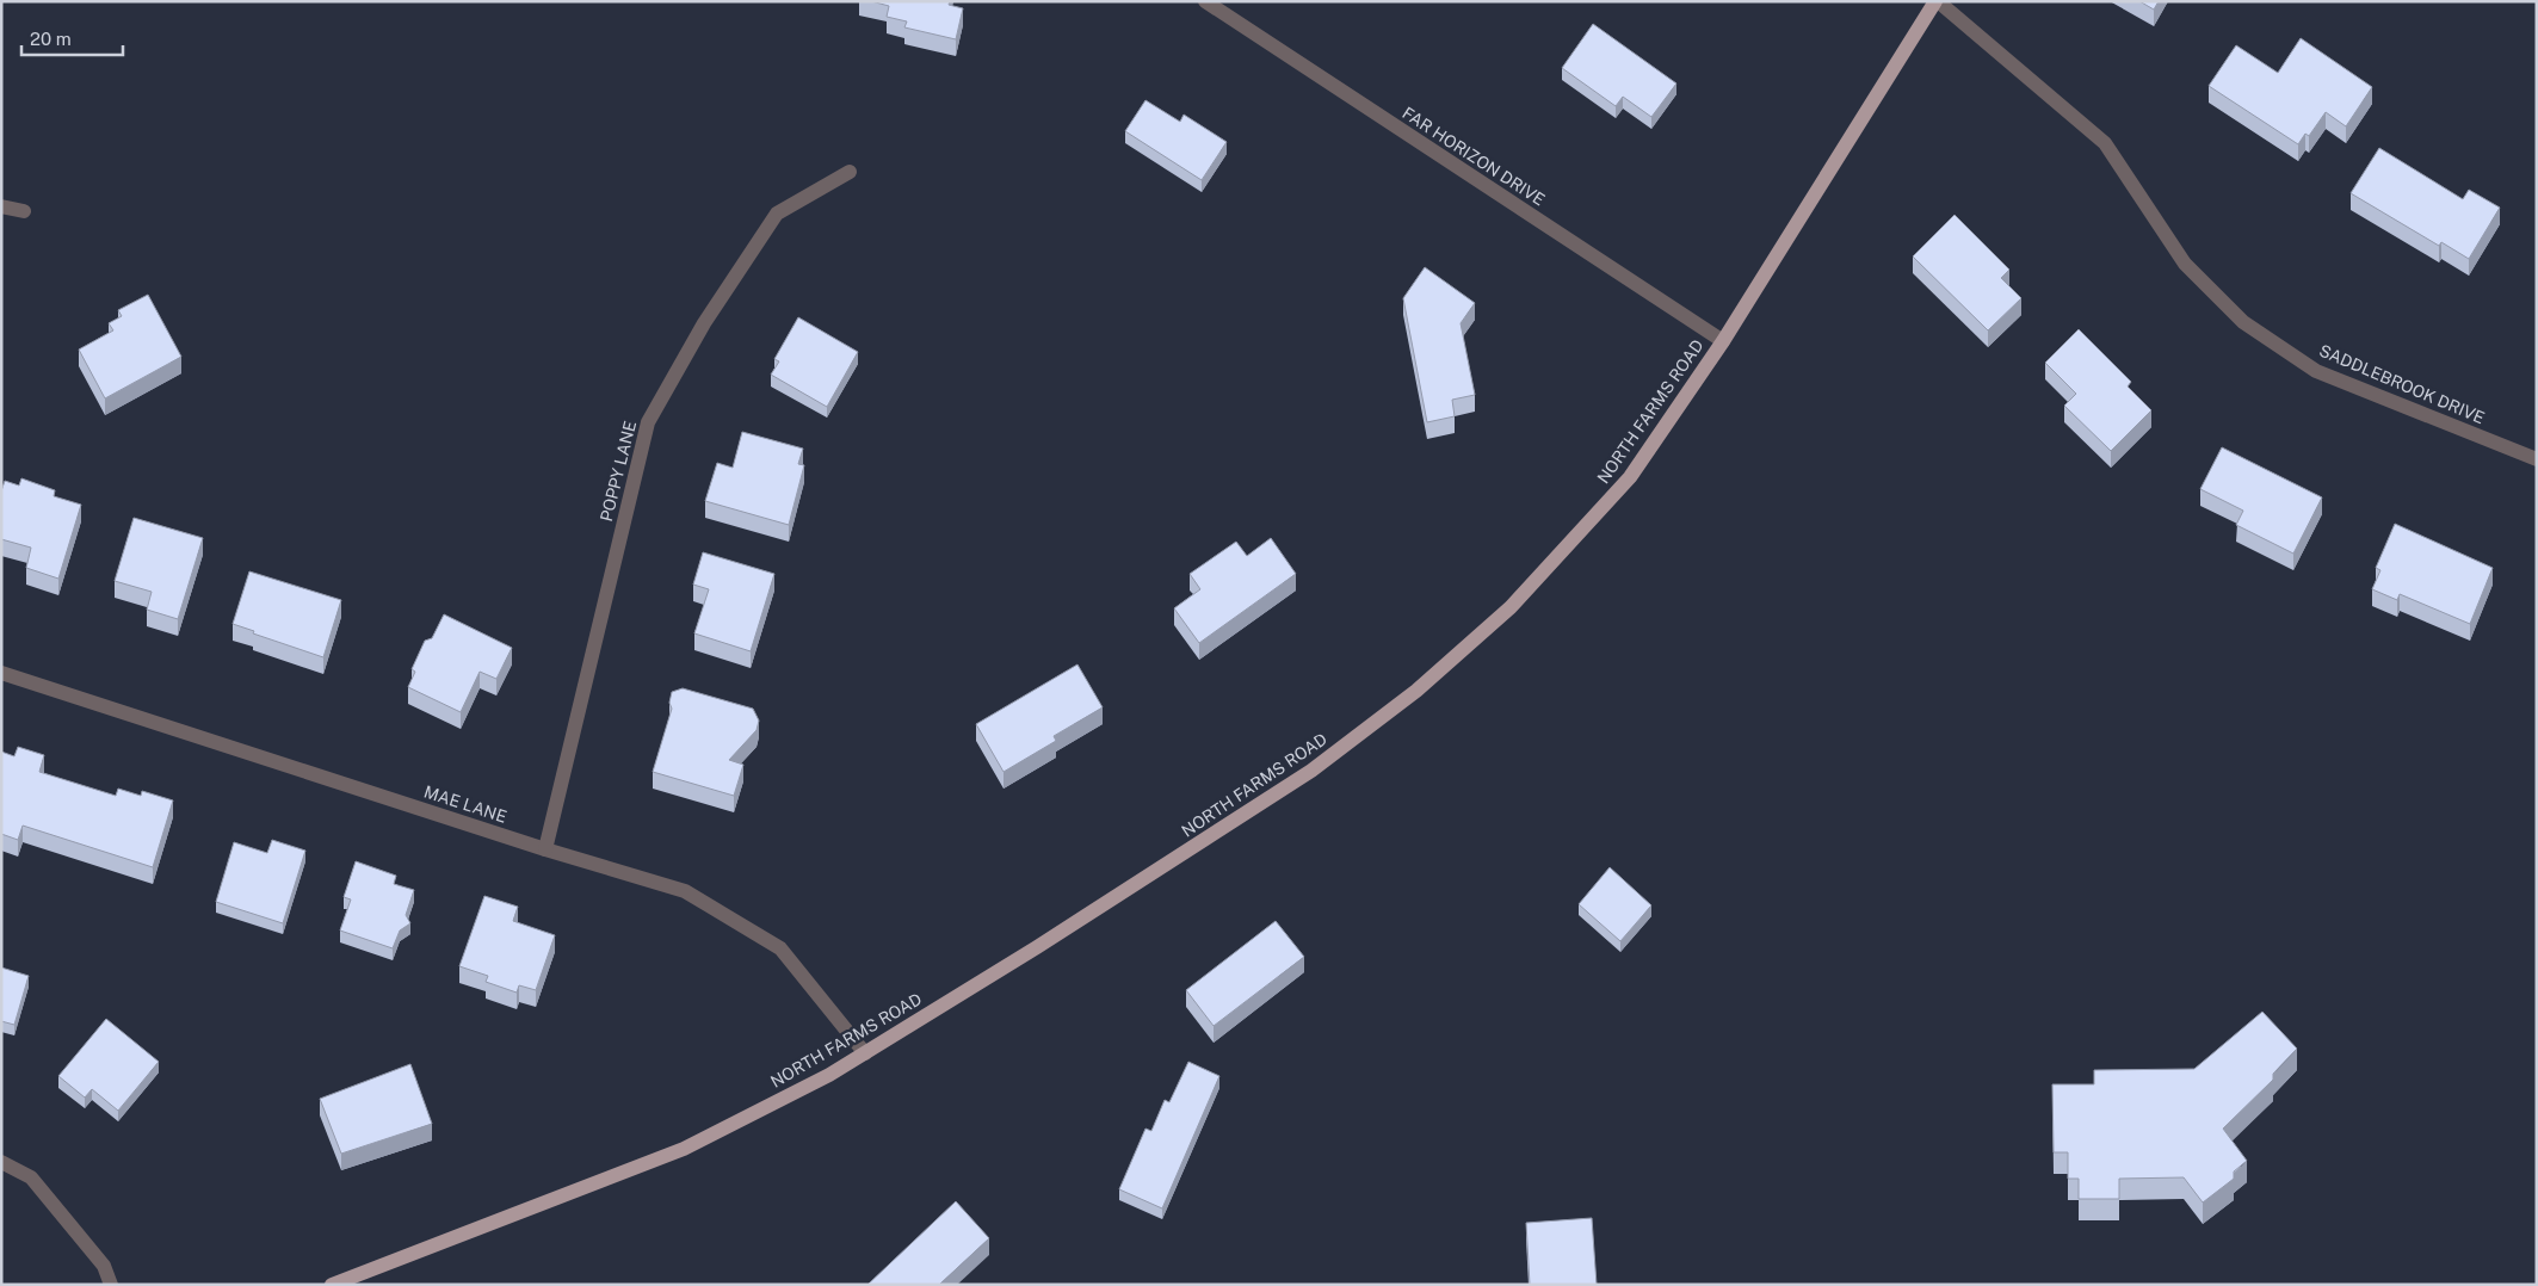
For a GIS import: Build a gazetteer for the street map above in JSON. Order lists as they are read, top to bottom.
{
  "streets": {
    "main road": ["NORTH FARMS ROAD"],
    "street": [
      "FAR HORIZON DRIVE",
      "SADDLEBROOK DRIVE",
      "POPPY LANE",
      "MAE LANE"
    ]
  },
  "crossings": [
    ["FAR HORIZON DRIVE", "NORTH FARMS ROAD"],
    ["SADDLEBROOK DRIVE", "NORTH FARMS ROAD"],
    ["NORTH FARMS ROAD", "MAE LANE"],
    ["POPPY LANE", "MAE LANE"]
  ],
  "scale_bar": "20 m"
}
